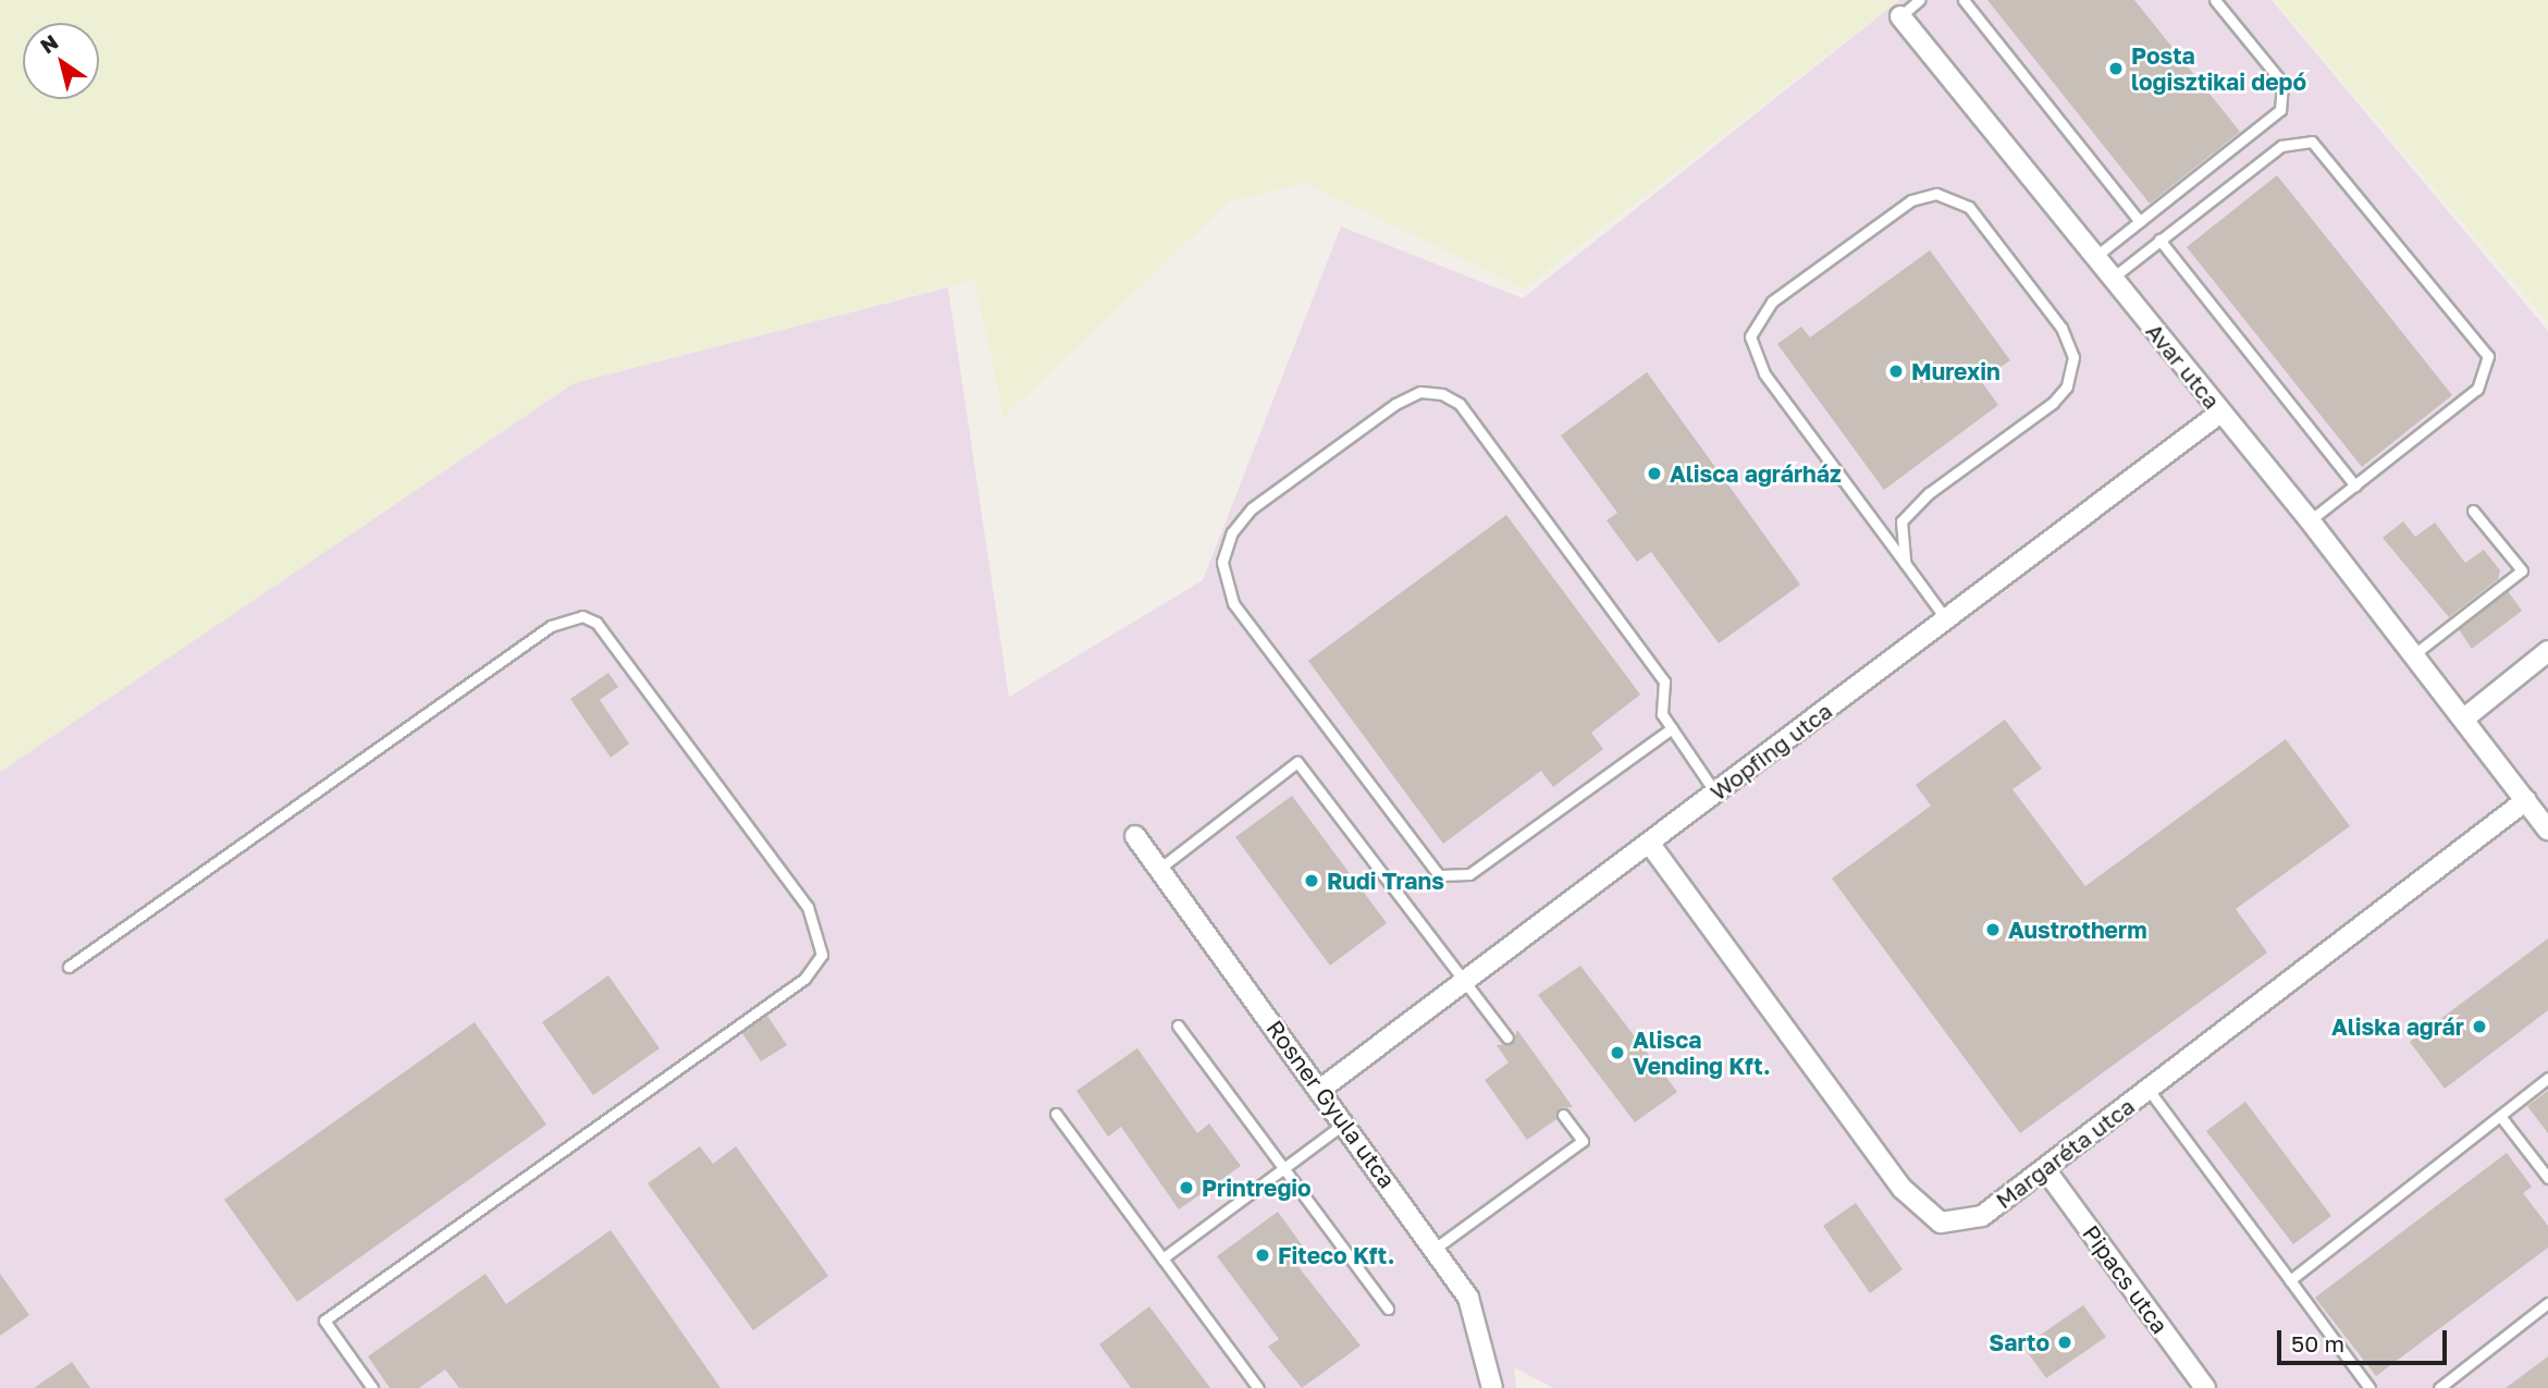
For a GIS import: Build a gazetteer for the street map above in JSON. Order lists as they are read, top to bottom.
{
  "streets": {
    "street": [
      "Avar utca",
      "Wopfing utca",
      "Rosner Gyula utca",
      "Margaréta utca",
      "Pipacs utca"
    ]
  },
  "crossings": [
    ["Avar utca", "Wopfing utca"],
    ["Avar utca", "Margaréta utca"],
    ["Wopfing utca", "Rosner Gyula utca"],
    ["Wopfing utca", "Margaréta utca"],
    ["Margaréta utca", "Pipacs utca"]
  ],
  "places": [
    "Posta logisztikai depó",
    "Murexin",
    "Alisca agrárház",
    "Rudi Trans",
    "Austrotherm",
    "Aliska agrár",
    "Alisca Vending Kft.",
    "Printregio",
    "Fiteco Kft.",
    "Sarto"
  ],
  "scale_bar": "50 m",
  "north": "top left"
}
